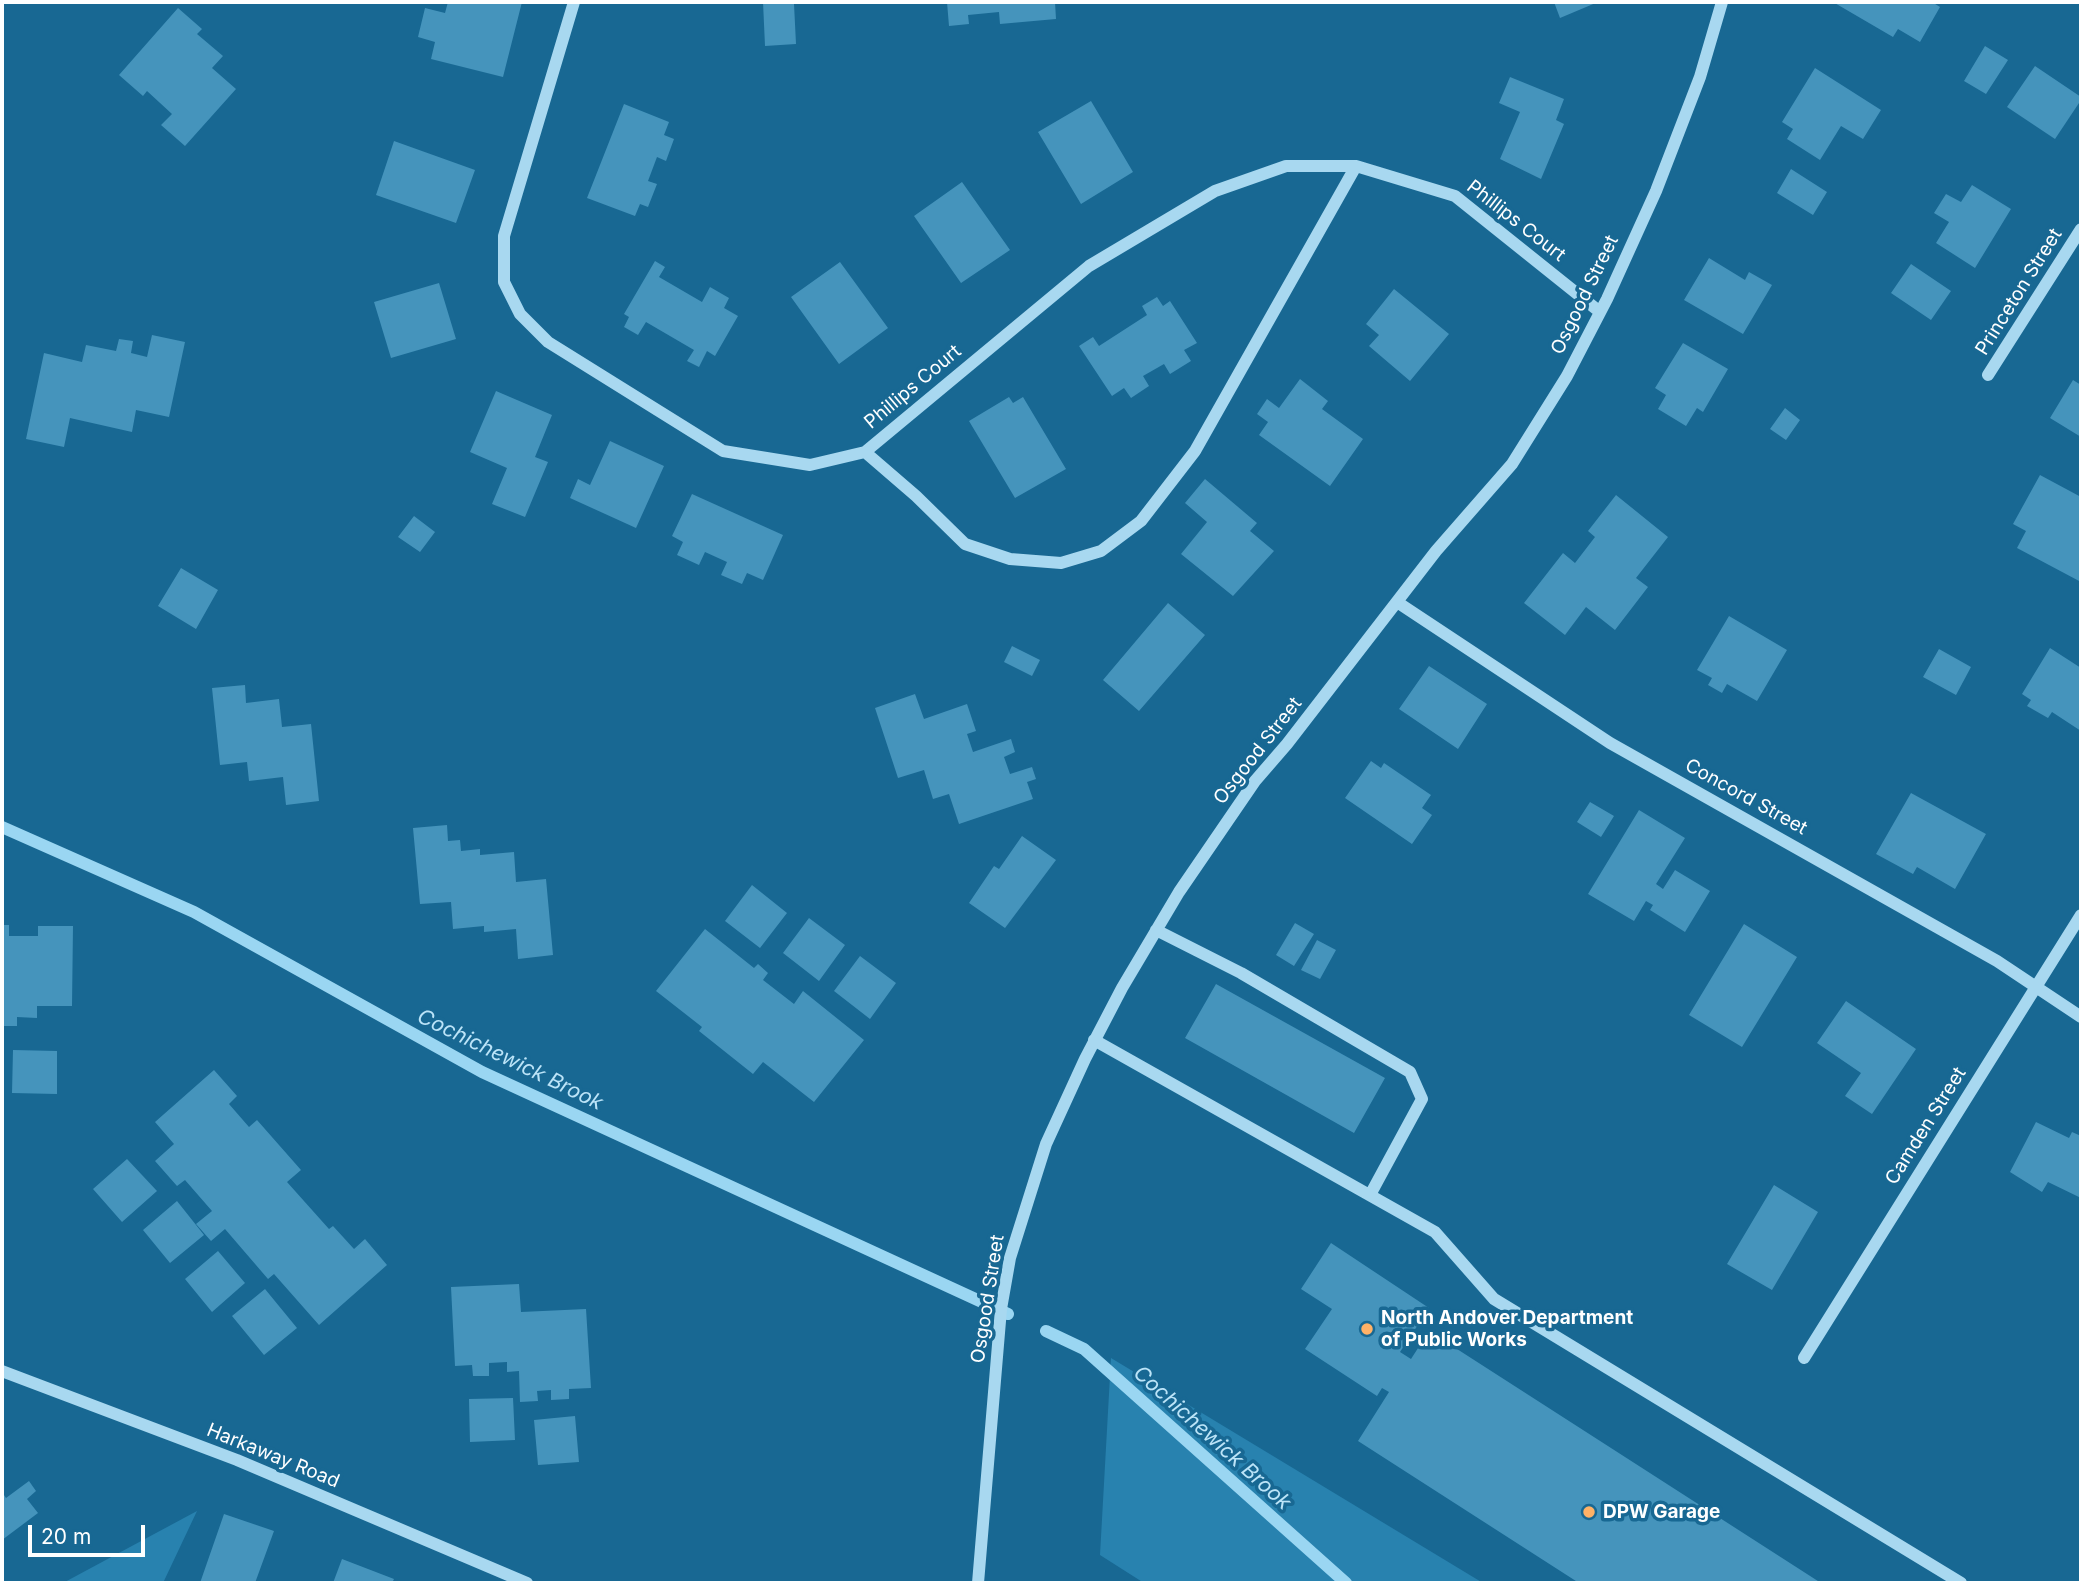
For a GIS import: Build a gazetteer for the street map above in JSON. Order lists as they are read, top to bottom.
{
  "streets": {
    "street": [
      "Phillips Court",
      "Princeton Street",
      "Osgood Street",
      "Concord Street",
      "Camden Street",
      "Harkaway Road"
    ]
  },
  "crossings": [
    ["Phillips Court", "Osgood Street"],
    ["Osgood Street", "Concord Street"],
    ["Concord Street", "Camden Street"]
  ],
  "water": ["Cochichewick Brook"],
  "places": ["North Andover Department of Public Works", "DPW Garage"],
  "scale_bar": "20 m"
}
